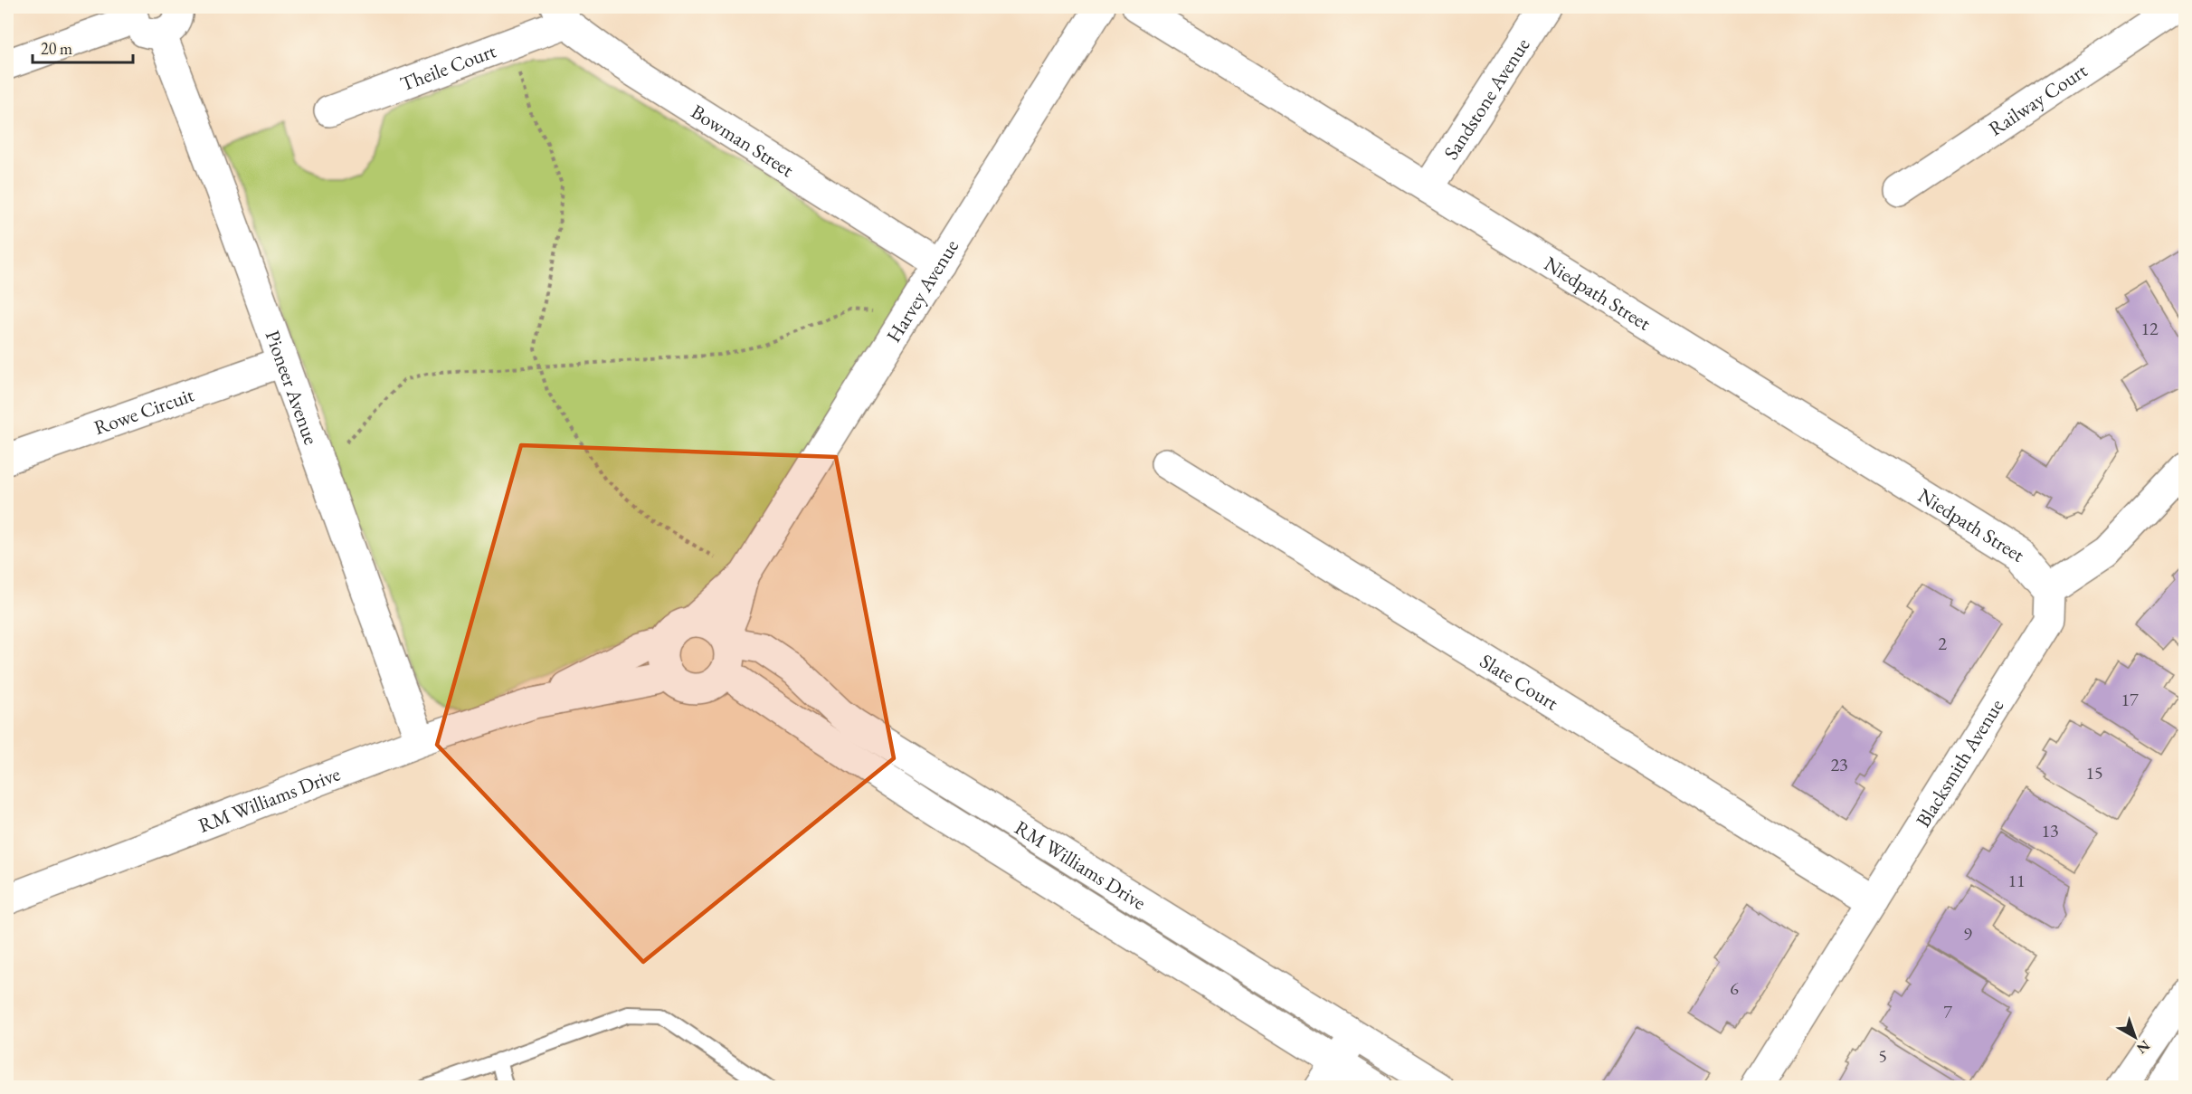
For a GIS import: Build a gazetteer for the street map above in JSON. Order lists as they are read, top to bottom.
{
  "streets": {
    "street": [
      "Theile Court",
      "Sandstone Avenue",
      "Railway Court",
      "Bowman Street",
      "Harvey Avenue",
      "Niedpath Street",
      "Pioneer Avenue",
      "Rowe Circuit",
      "Slate Court",
      "Blacksmith Avenue",
      "RM Williams Drive"
    ]
  },
  "crossings": [
    ["Theile Court", "Bowman Street"],
    ["Sandstone Avenue", "Niedpath Street"],
    ["Bowman Street", "Harvey Avenue"],
    ["Harvey Avenue", "RM Williams Drive"],
    ["Niedpath Street", "Blacksmith Avenue"],
    ["Pioneer Avenue", "Rowe Circuit"],
    ["Pioneer Avenue", "RM Williams Drive"],
    ["Slate Court", "Blacksmith Avenue"]
  ],
  "house_numbers": [
    "12",
    "2",
    "17",
    "23",
    "15",
    "13",
    "11",
    "9",
    "6",
    "7",
    "5"
  ],
  "scale_bar": "20 m",
  "north": "bottom right"
}
